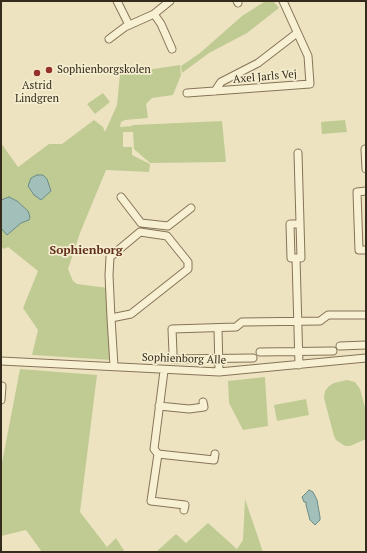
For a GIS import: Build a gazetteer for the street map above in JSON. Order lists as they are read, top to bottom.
{
  "streets": {
    "street": ["Axel Jarls Vej", "Sophienborg Alle"]
  },
  "districts": ["Sophienborg"],
  "places": ["Sophienborgskolen", "Astrid Lindgren"]
}
